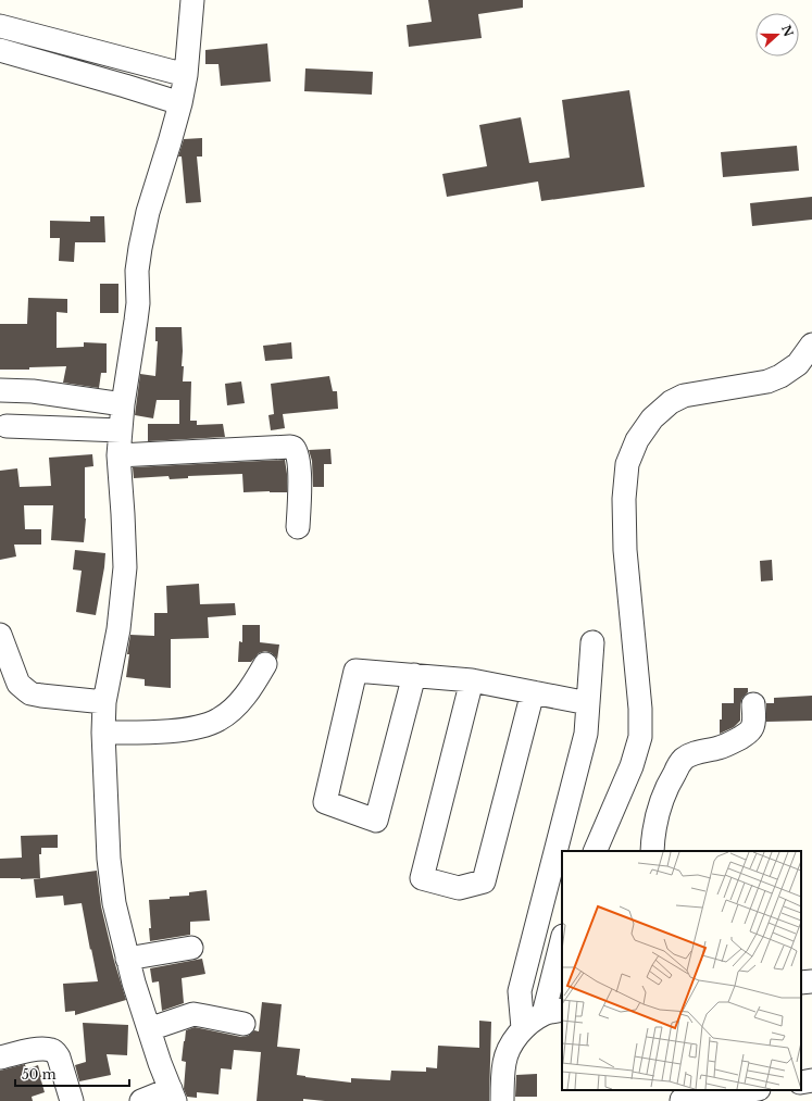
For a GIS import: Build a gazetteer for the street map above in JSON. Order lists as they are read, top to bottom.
{
  "scale_bar": "50 m",
  "north": "right"
}
